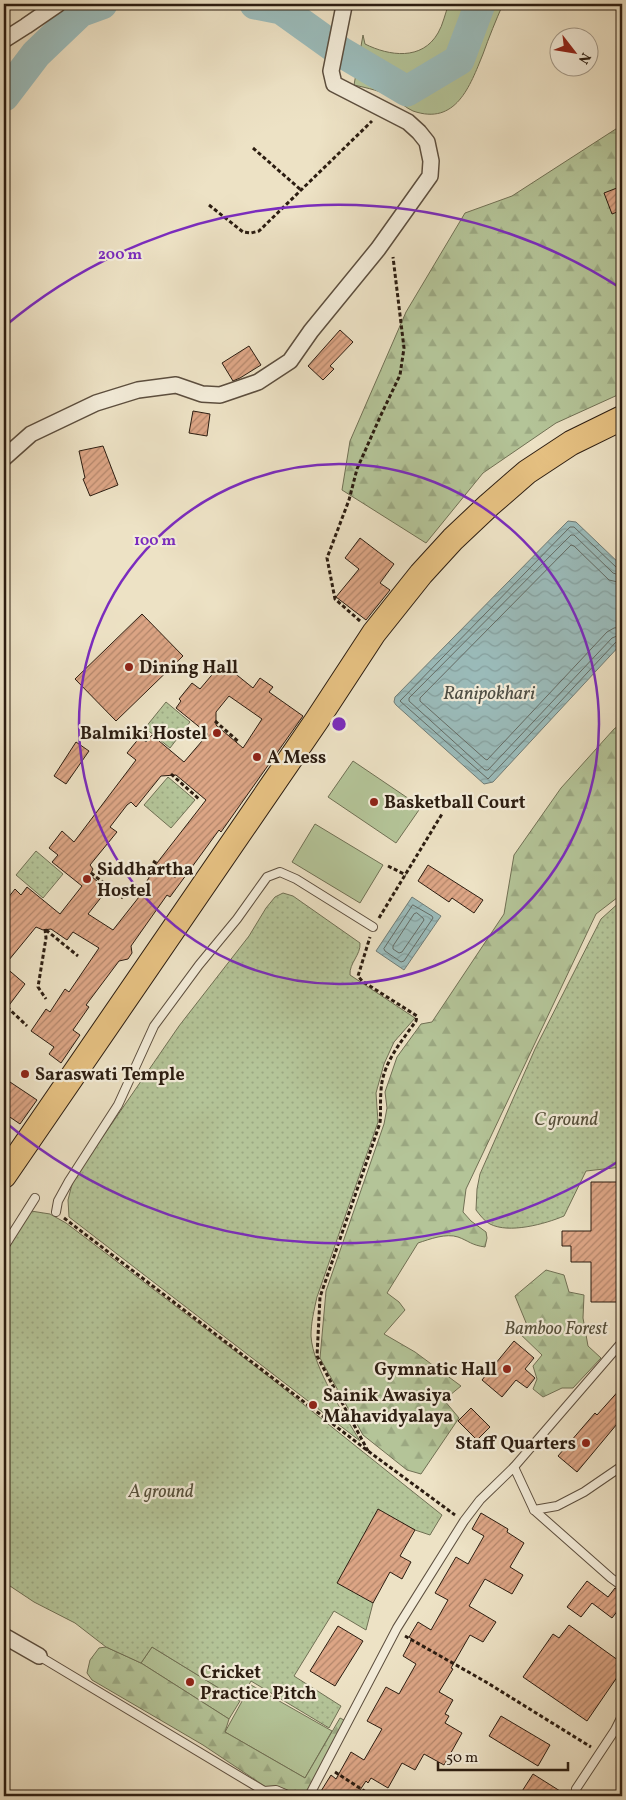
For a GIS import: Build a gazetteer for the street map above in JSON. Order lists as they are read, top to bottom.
{
  "water": ["Ranipokhari"],
  "parks": ["C ground", "Bamboo Forest", "A ground"],
  "places": [
    "Dining Hall",
    "Balmiki Hostel",
    "A Mess",
    "Basketball Court",
    "Siddhartha Hostel",
    "Saraswati Temple",
    "Gymnatic Hall",
    "Sainik Awasiya Mahavidyalaya",
    "Staff Quarters",
    "Cricket Practice Pitch"
  ],
  "scale_bar": "50 m",
  "north": "bottom right",
  "rings": ["200 m", "100 m"]
}
